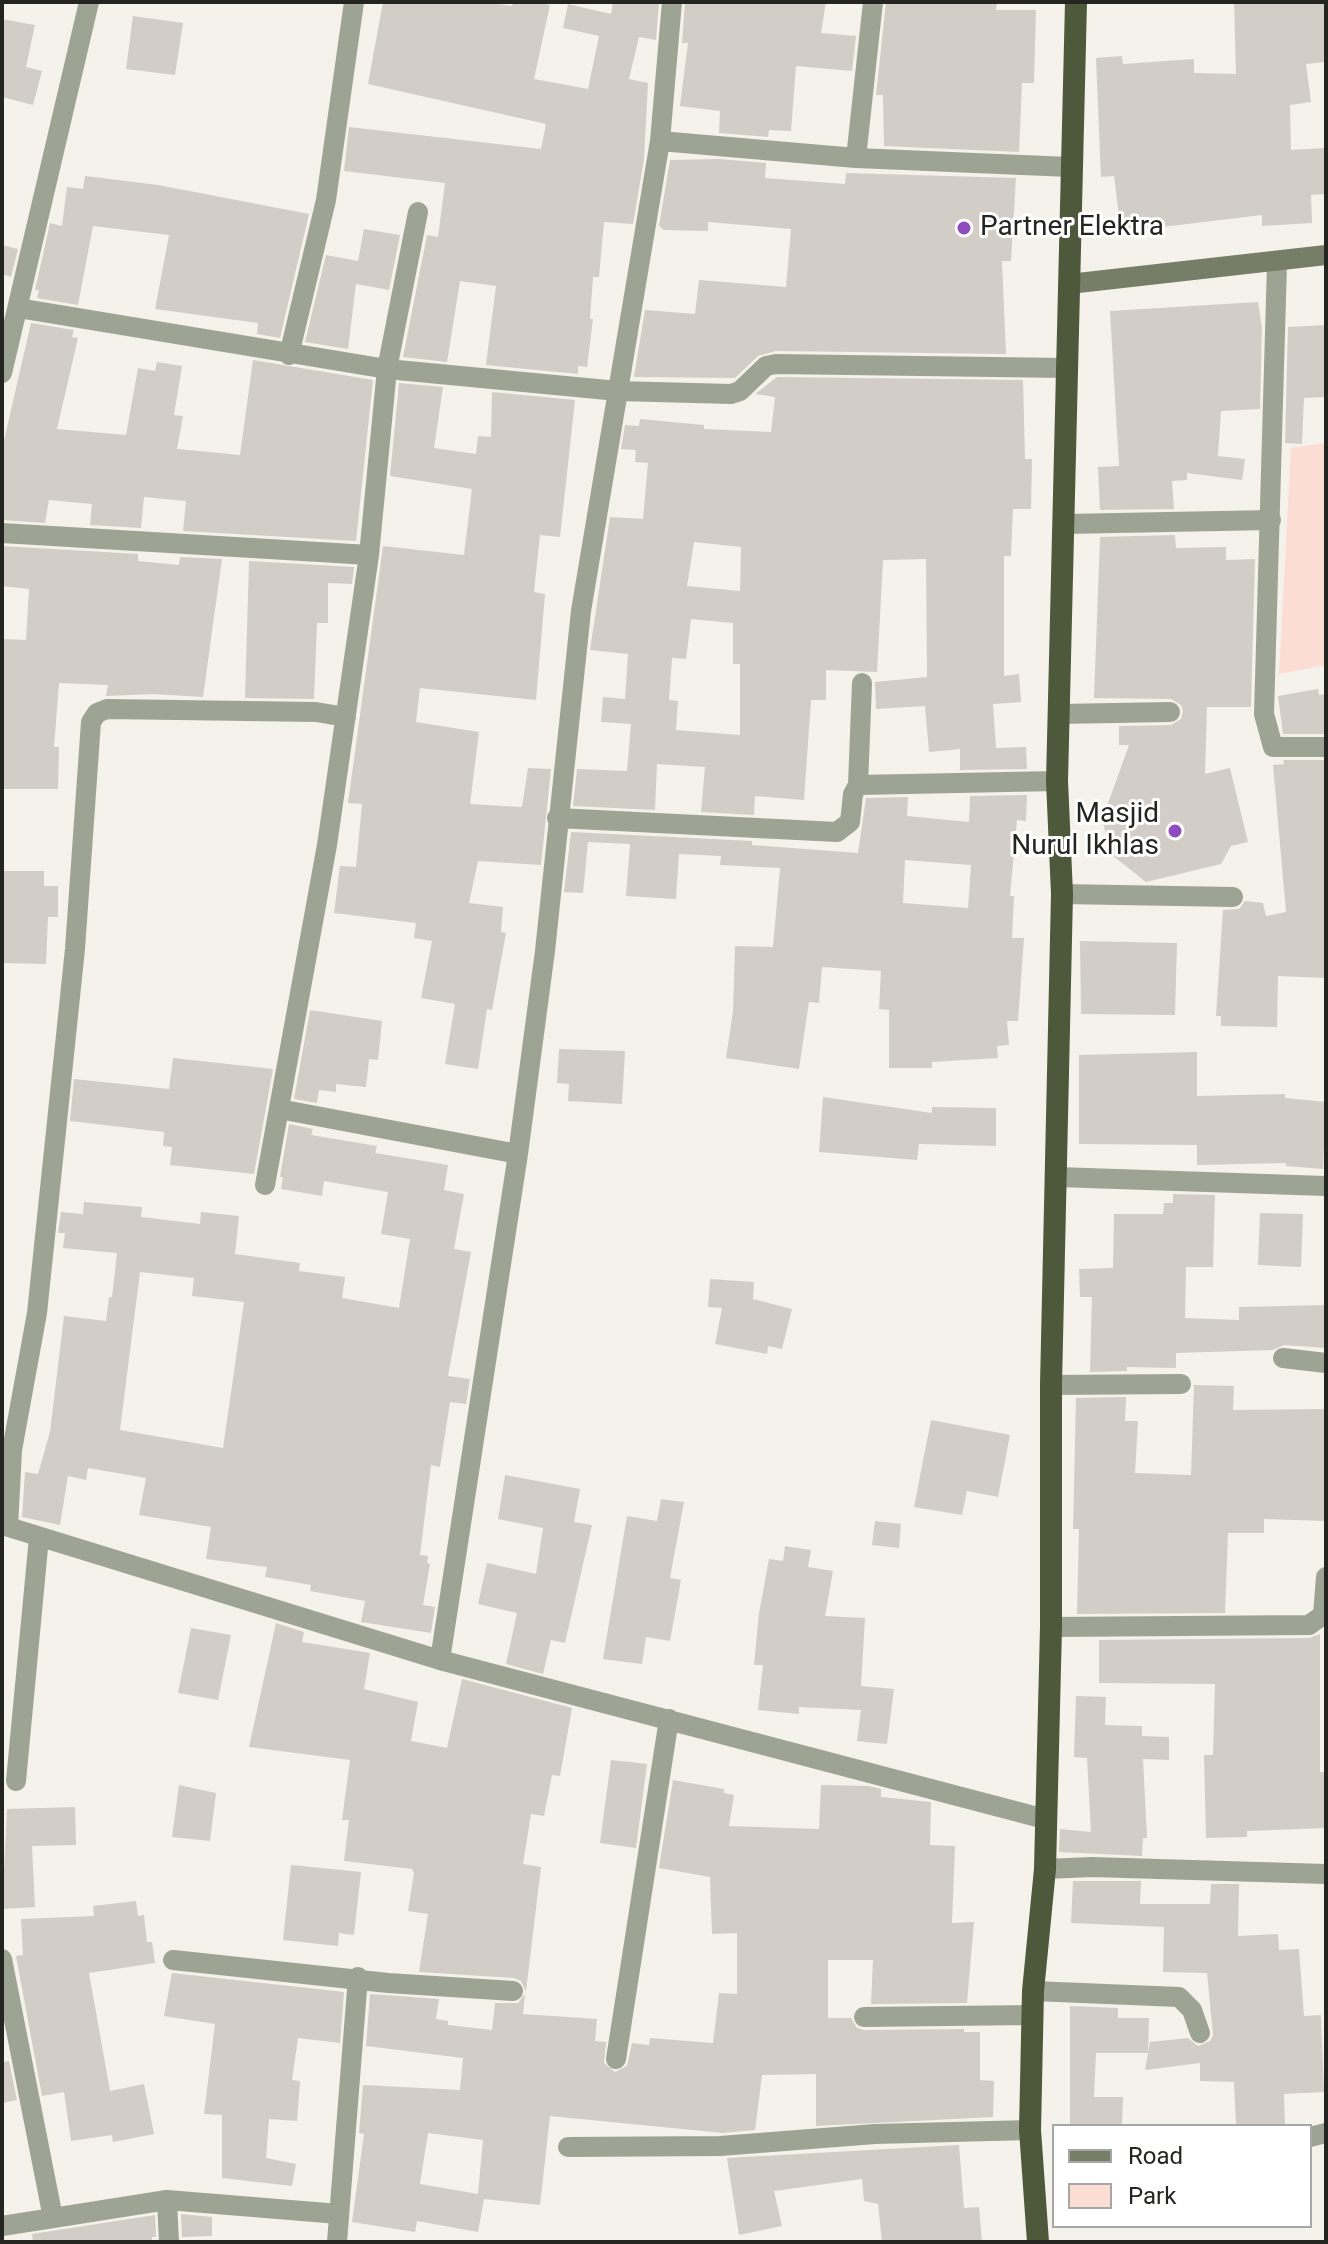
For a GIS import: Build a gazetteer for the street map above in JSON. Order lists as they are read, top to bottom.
{
  "places": ["Partner Elektra", "Masjid Nurul Ikhlas"],
  "legend": ["Road", "Park"]
}
